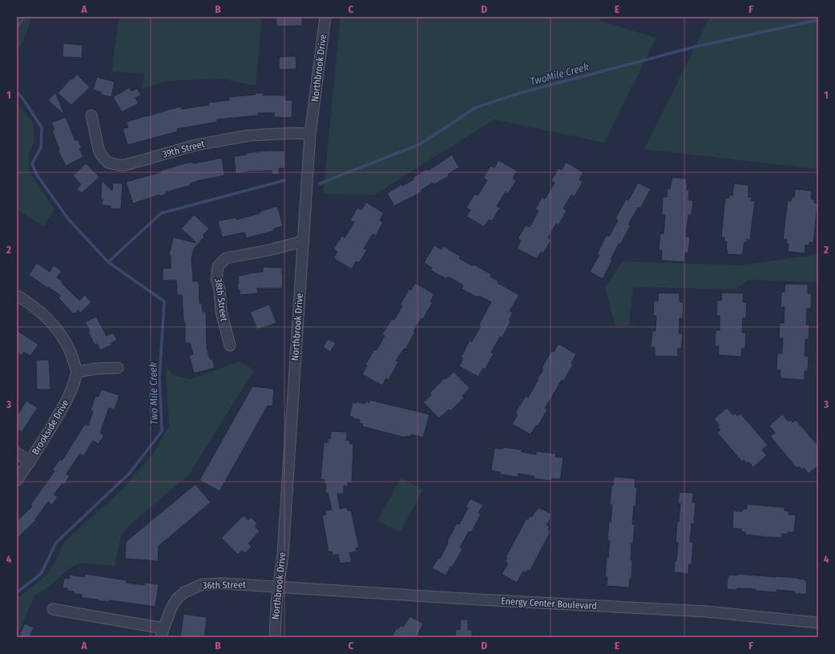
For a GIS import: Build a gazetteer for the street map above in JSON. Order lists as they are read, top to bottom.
{
  "streets": {
    "street": [
      "Northbrook Drive",
      "39th Street",
      "38th Street",
      "Brookside Drive",
      "36th Street",
      "Energy Center Boulevard"
    ]
  },
  "crossings": [
    ["Northbrook Drive", "39th Street"],
    ["Northbrook Drive", "38th Street"],
    ["Northbrook Drive", "36th Street"],
    ["Northbrook Drive", "Energy Center Boulevard"],
    ["36th Street", "Energy Center Boulevard"]
  ],
  "water": ["TwoMile Creek", "Two Mile Creek"],
  "grid": {
    "columns": [
      "A",
      "B",
      "C",
      "D",
      "E",
      "F"
    ],
    "rows": [
      "1",
      "2",
      "3",
      "4"
    ]
  }
}
